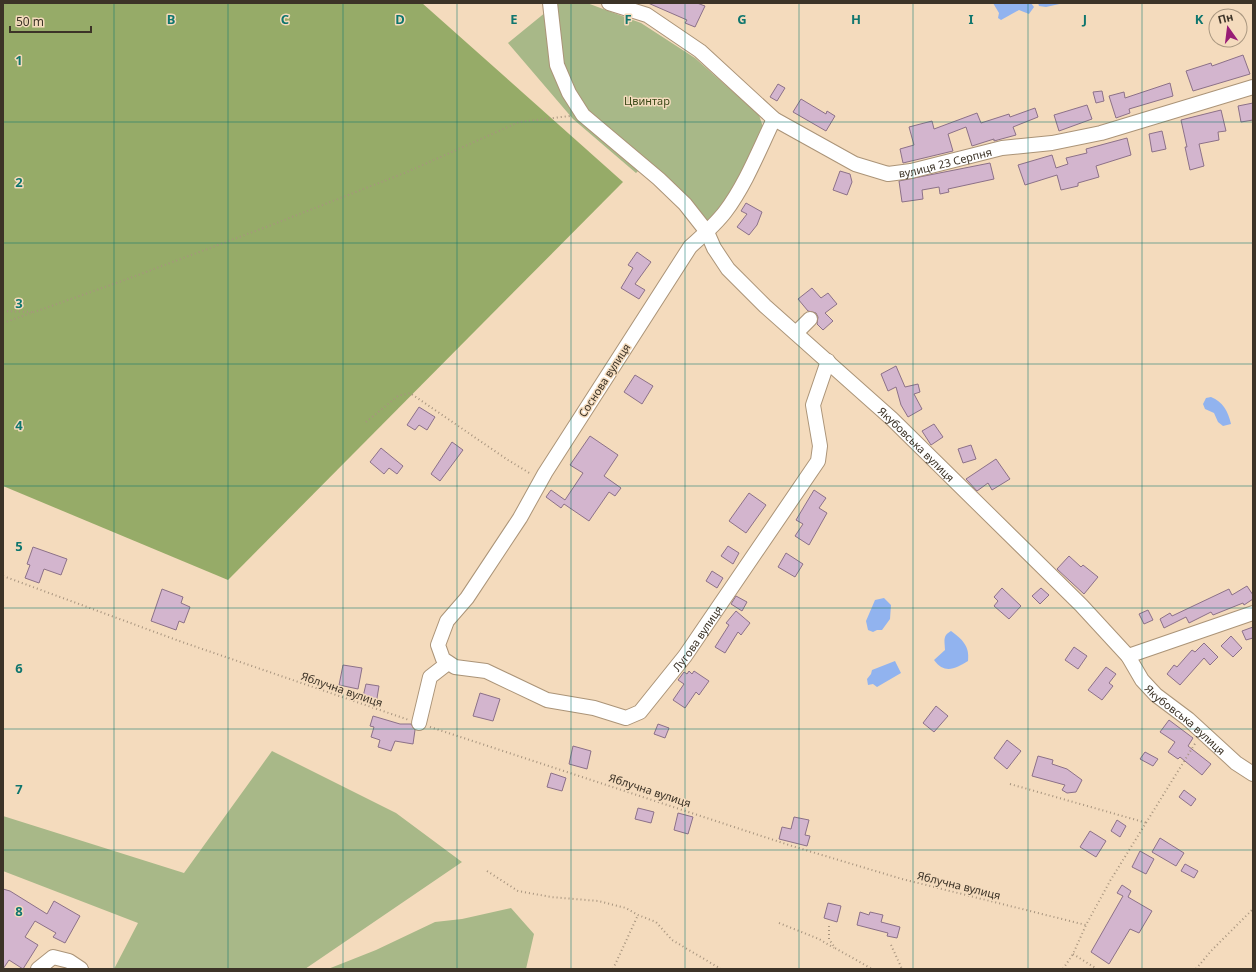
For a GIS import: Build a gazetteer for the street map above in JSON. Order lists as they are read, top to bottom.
{
  "streets": {
    "street": [
      "вулиця 23 Серпня",
      "Соснова вулиця",
      "Якубовська вулиця",
      "Лугова вулиця"
    ],
    "path": ["Яблучна вулиця"]
  },
  "crossings": [
    ["вулиця 23 Серпня", "Соснова вулиця"],
    ["Соснова вулиця", "Якубовська вулиця"],
    ["Соснова вулиця", "Лугова вулиця"],
    ["Якубовська вулиця", "Лугова вулиця"]
  ],
  "parks": ["Цвинтар"],
  "scale_bar": "50 m",
  "north": "top",
  "grid": {
    "columns": [
      "B",
      "C",
      "D",
      "E",
      "F",
      "G",
      "H",
      "I",
      "J",
      "K"
    ],
    "rows": [
      "1",
      "2",
      "3",
      "4",
      "5",
      "6",
      "7",
      "8"
    ]
  }
}
